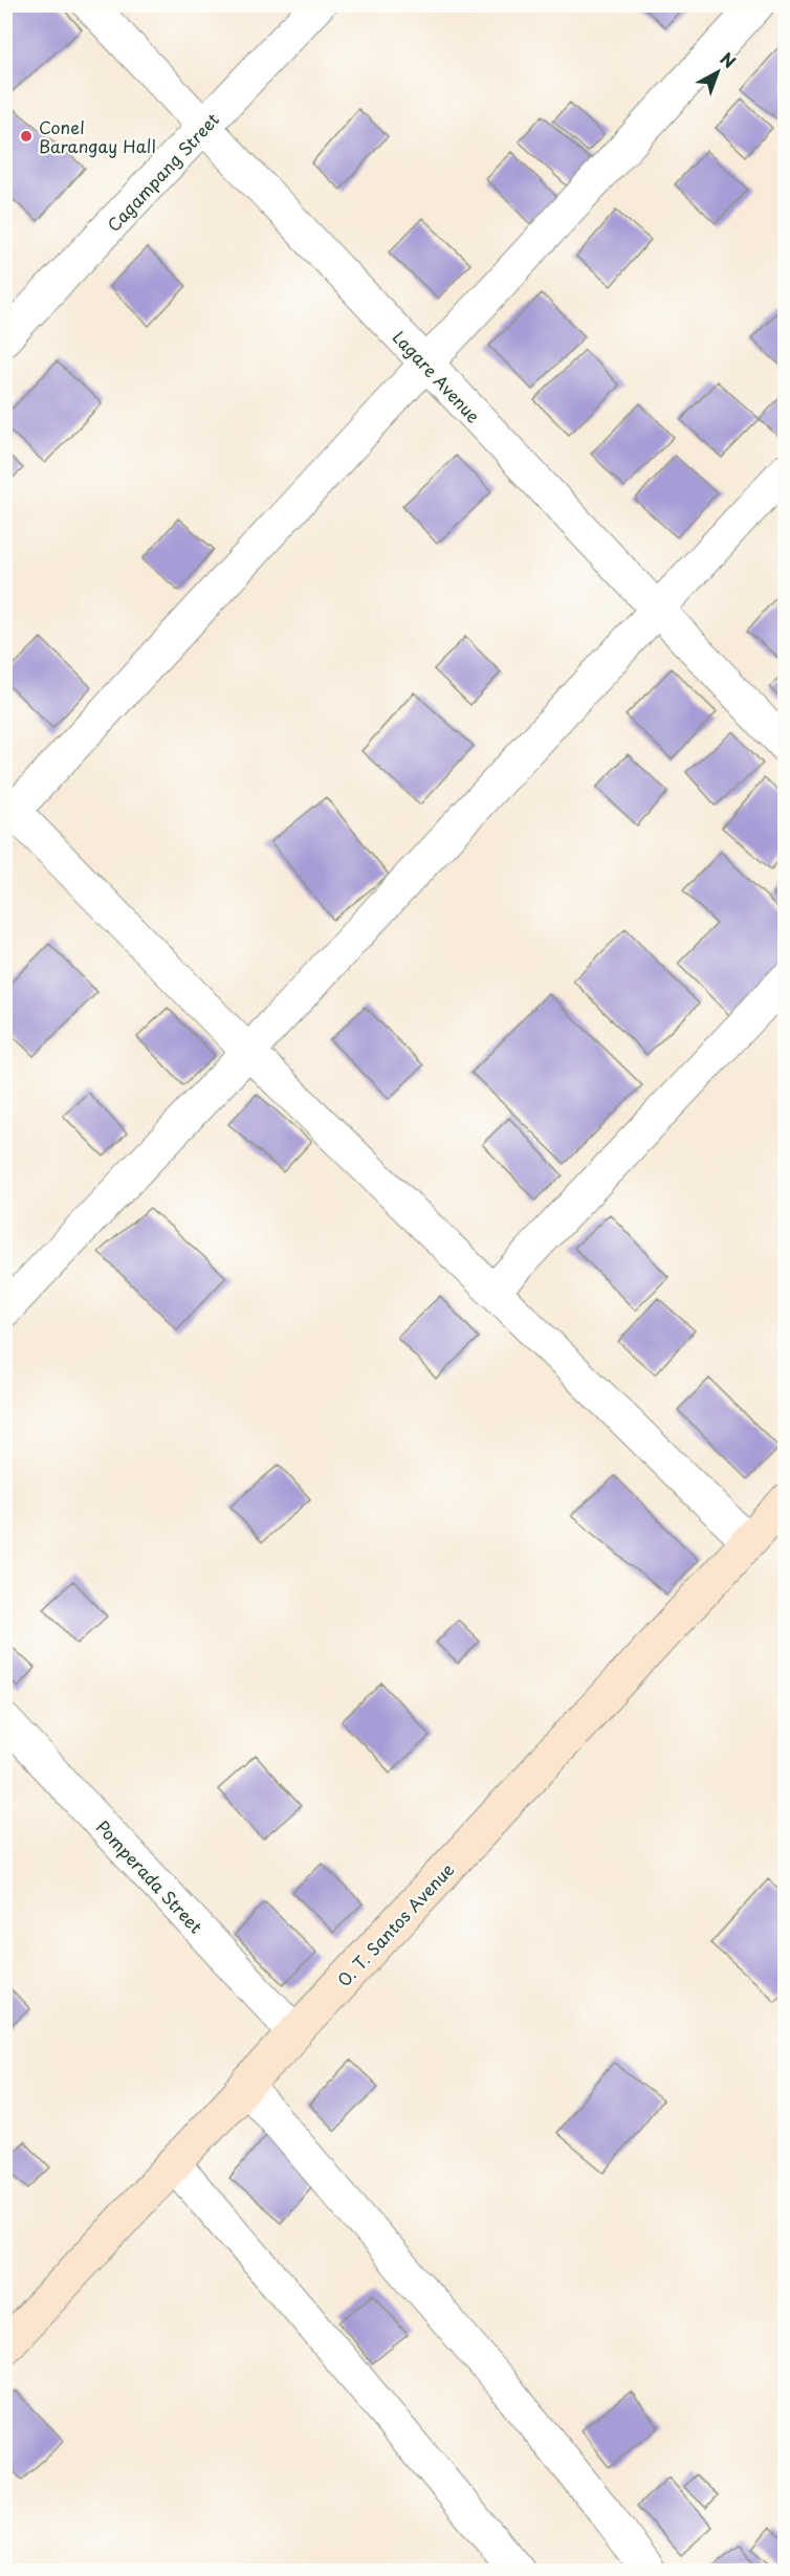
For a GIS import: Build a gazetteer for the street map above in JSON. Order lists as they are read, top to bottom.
{
  "streets": {
    "street": [
      "Cagampang Street",
      "Lagare Avenue",
      "Pomperada Street",
      "O. T. Santos Avenue"
    ]
  },
  "crossings": [
    ["Cagampang Street", "Lagare Avenue"],
    ["Pomperada Street", "O. T. Santos Avenue"]
  ],
  "places": ["Conel Barangay Hall"],
  "north": "top right"
}
